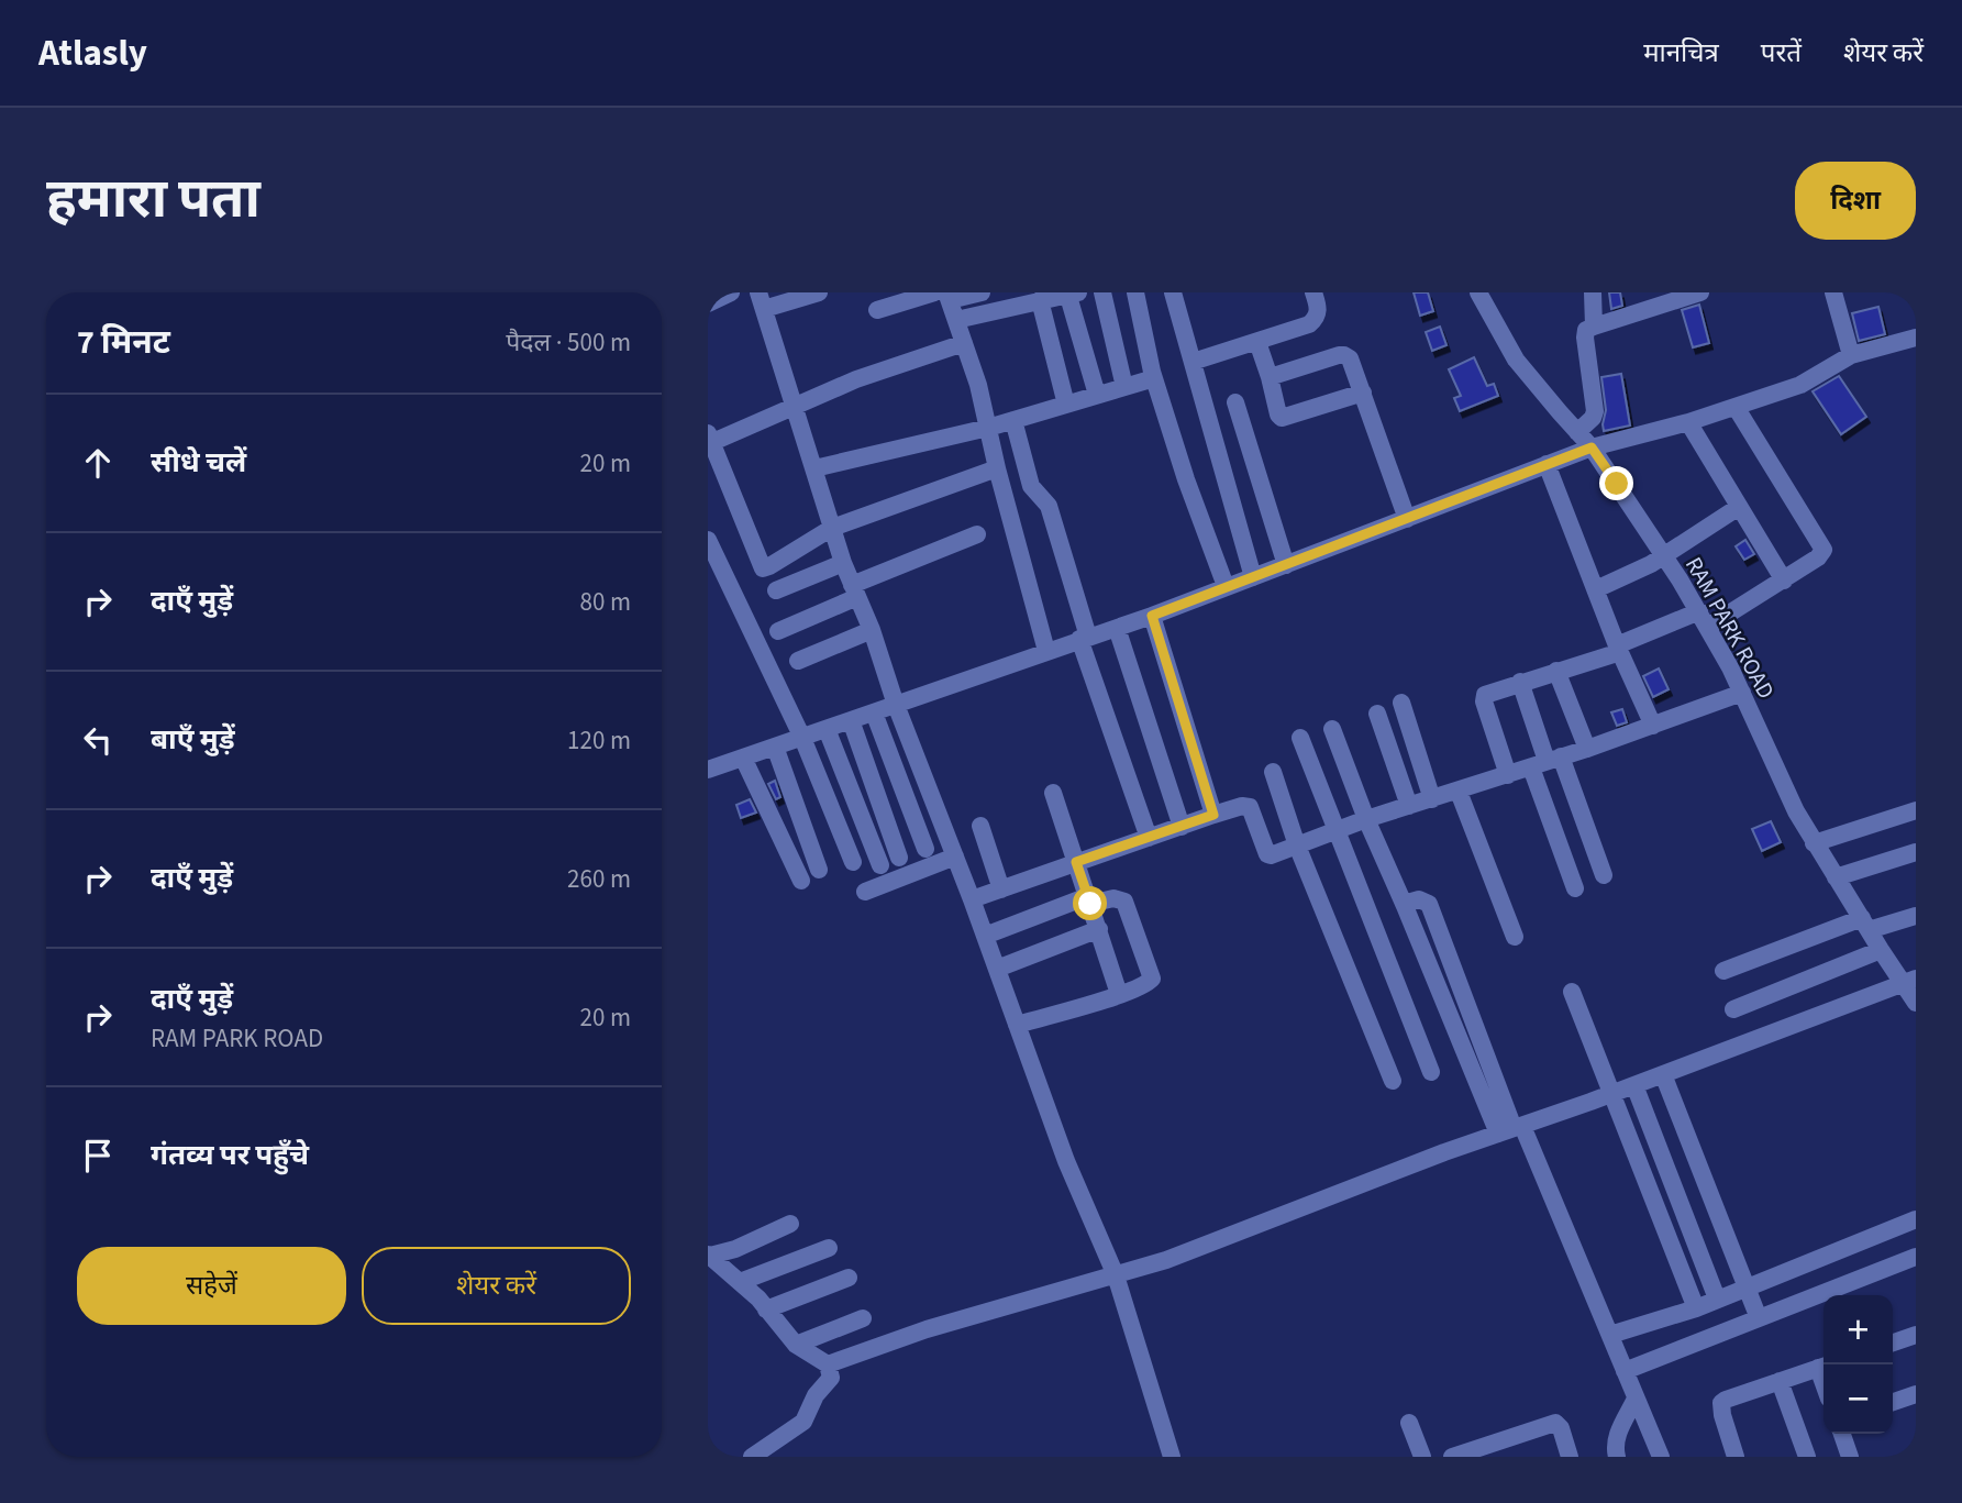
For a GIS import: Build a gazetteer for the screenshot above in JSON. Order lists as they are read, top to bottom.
{
  "streets": {
    "street": ["RAM PARK ROAD"]
  },
  "page": {
    "header": "Atlasly",
    "nav": ["मानचित्र", "परतें", "शेयर करें"],
    "title": "हमारा पता",
    "buttons": [
      "दिशा",
      ["सहेजें", "शेयर करें"]
    ],
    "heading": ["7 मिनट", "पैदल · 500 m"],
    "list": [
      ["सीधे चलें", "20 m"],
      ["दाएँ मुड़ें", "80 m"],
      ["बाएँ मुड़ें", "120 m"],
      ["दाएँ मुड़ें", "260 m"],
      ["दाएँ मुड़ें", "RAM PARK ROAD", "20 m"],
      "गंतव्य पर पहुँचे"
    ],
    "map_buttons": ["+", "−"]
  }
}
